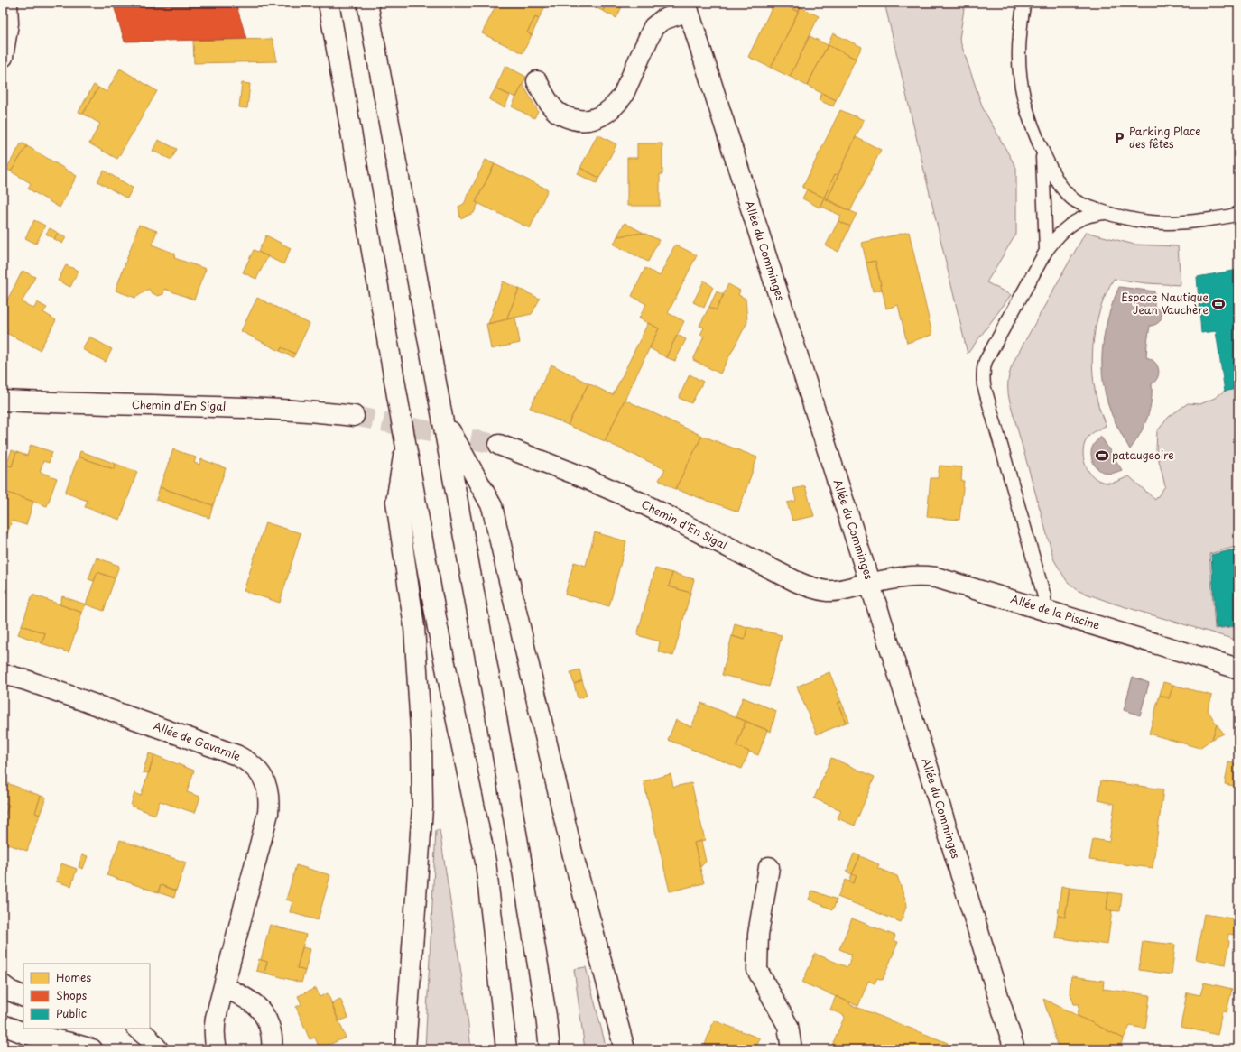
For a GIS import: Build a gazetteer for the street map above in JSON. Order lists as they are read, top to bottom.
{
  "streets": {
    "main road": [
      "Allée du Comminges",
      "Chemin d'En Sigal",
      "Allée de la Piscine",
      "Allée de Gavarnie"
    ]
  },
  "crossings": [
    ["Allée du Comminges", "Chemin d'En Sigal"],
    ["Allée du Comminges", "Allée de la Piscine"],
    ["Chemin d'En Sigal", "Allée de la Piscine"]
  ],
  "places": {
    "parking": ["Parking Place des fêtes"],
    "sports": ["Espace Nautique Jean Vauchère", "pataugeoire"]
  },
  "legend": ["Homes", "Shops", "Public"]
}
